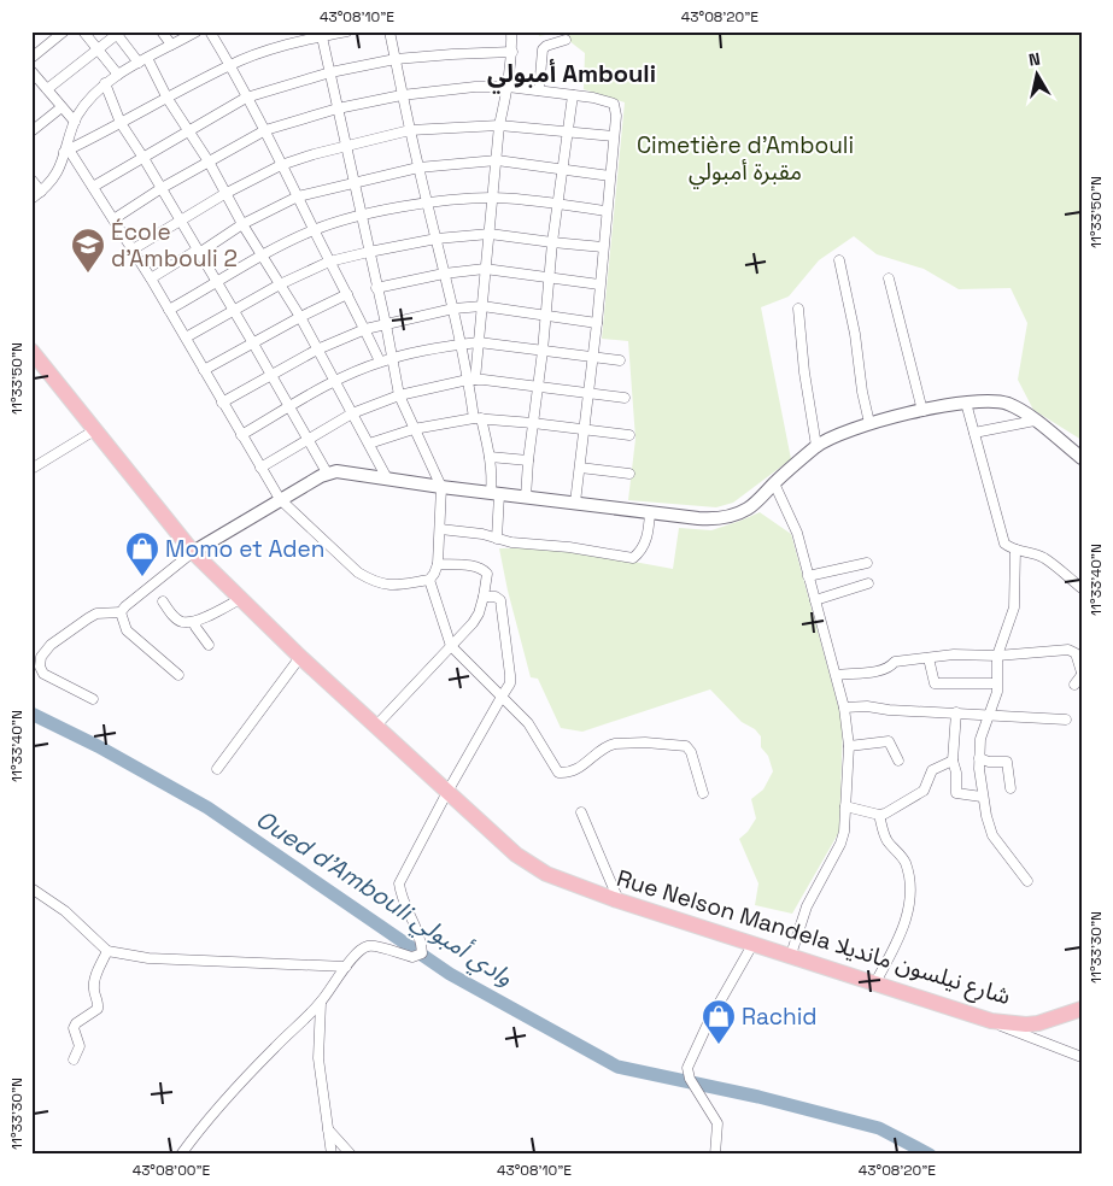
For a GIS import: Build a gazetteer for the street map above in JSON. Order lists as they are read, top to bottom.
{
  "streets": {
    "main road": ["Rue Nelson Mandela شارع نيلسون مانديلا"]
  },
  "districts": ["أمبولي Ambouli"],
  "water": ["Oued d'Ambouli وادي أمبولي"],
  "parks": ["Cimetière d'Ambouli مقبرة أمبولي"],
  "places": {
    "school or university": ["École d'Ambouli 2"],
    "shop": ["Momo et Aden", "Rachid"]
  },
  "north": "top",
  "coordinates": [
    "43°08'10\"E",
    "43°08'20\"E",
    "11°33'50\"N",
    "11°33'40\"N",
    "11°33'30\"N",
    "43°08'00\"E"
  ]
}
